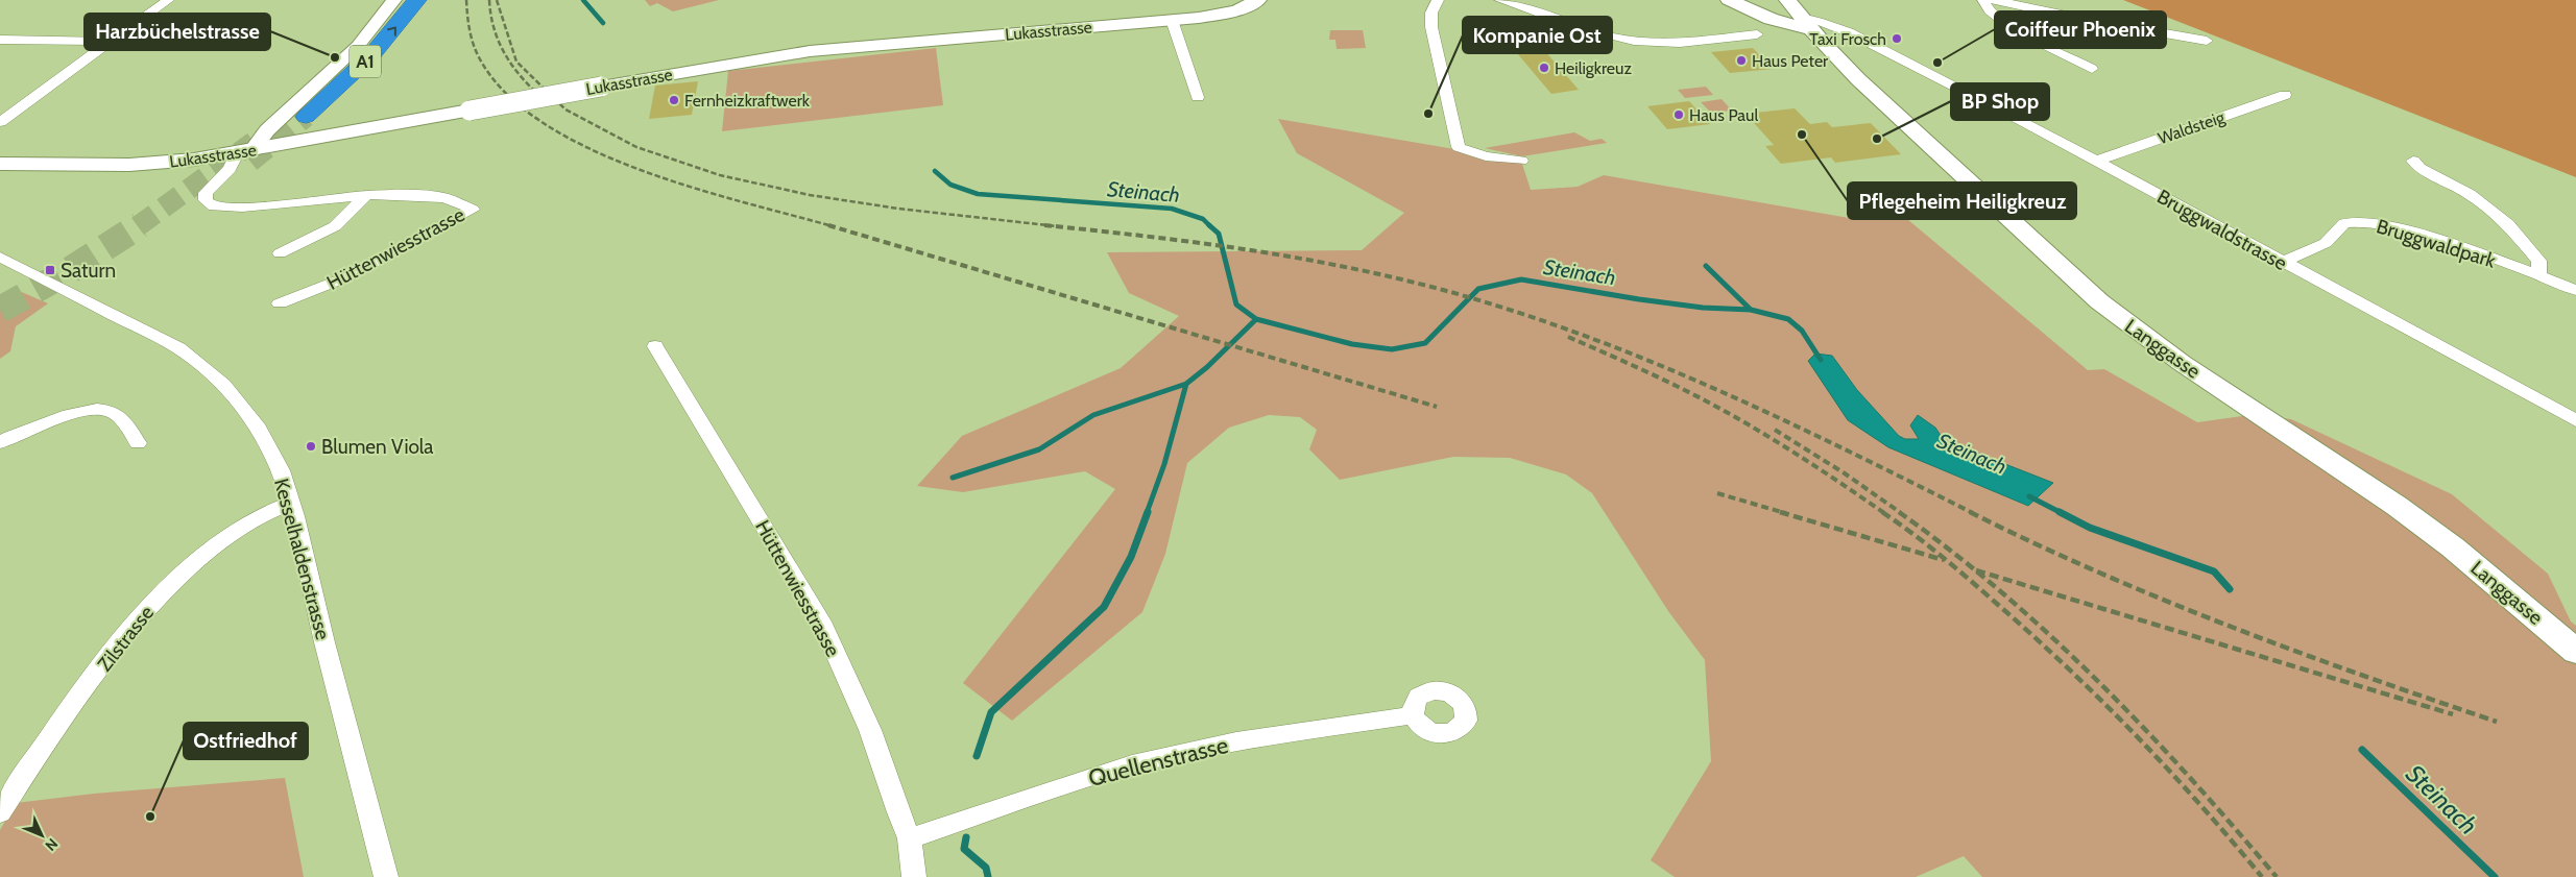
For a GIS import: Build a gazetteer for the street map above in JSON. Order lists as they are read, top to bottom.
{
  "streets": {
    "highway": ["A1"],
    "main road": ["Lukasstrasse", "Langgasse"],
    "street": [
      "Waldsteig",
      "Bruggwaldstrasse",
      "Bruggwaldpark",
      "Hüttenwiesstrasse",
      "Kesselhaldenstrasse",
      "Zilstrasse",
      "Quellenstrasse"
    ]
  },
  "crossings": [
    ["Lukasstrasse", "Hüttenwiesstrasse"],
    ["Waldsteig", "Bruggwaldstrasse"],
    ["Bruggwaldstrasse", "Bruggwaldpark"],
    ["Bruggwaldstrasse", "Langgasse"],
    ["Hüttenwiesstrasse", "Quellenstrasse"],
    ["Kesselhaldenstrasse", "Zilstrasse"]
  ],
  "water": ["Steinach"],
  "places": {
    "other": [
      "Taxi Frosch",
      "Harzbüchelstrasse",
      "Haus Peter",
      "Coiffeur Phoenix",
      "Heiligkreuz",
      "Fernheizkraftwerk",
      "Kompanie Ost",
      "Haus Paul",
      "Pflegeheim Heiligkreuz",
      "BP Shop",
      "Blumen Viola",
      "Ostfriedhof"
    ],
    "transit": ["Saturn"]
  },
  "north": "bottom right"
}
